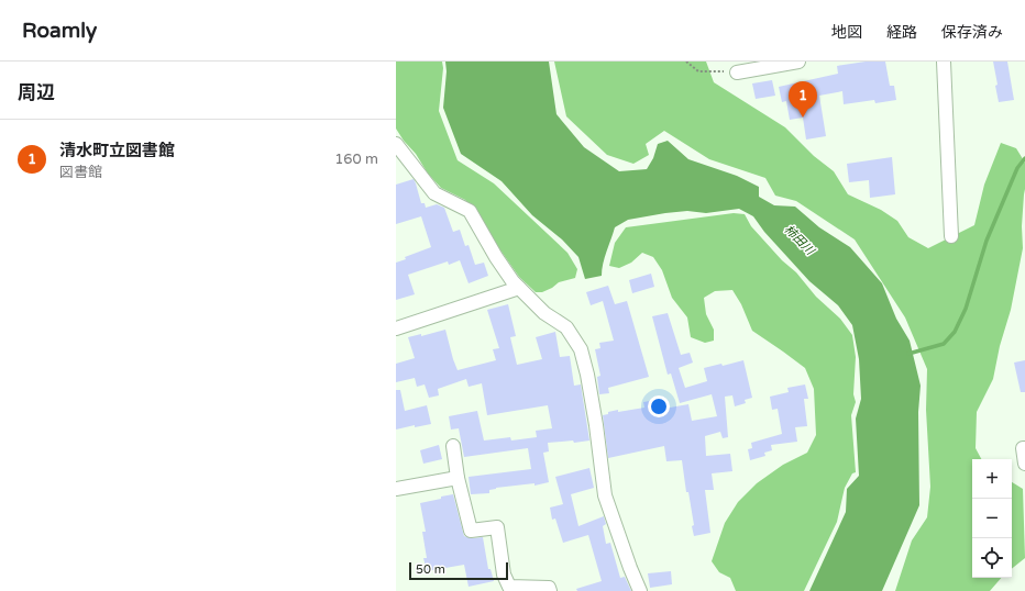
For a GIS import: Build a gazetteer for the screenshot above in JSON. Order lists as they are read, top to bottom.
{
  "water": ["柿田川"],
  "scale_bar": "50 m",
  "page": {
    "header": "Roamly",
    "nav": ["地図", "経路", "保存済み"],
    "heading": "周辺",
    "pins": "1",
    "list": [
      {
        "mark": "1",
        "name": "清水町立図書館",
        "note": "図書館",
        "value": "160 m"
      }
    ],
    "map_buttons": ["+", "−"],
    "scale": "50 m"
  }
}
